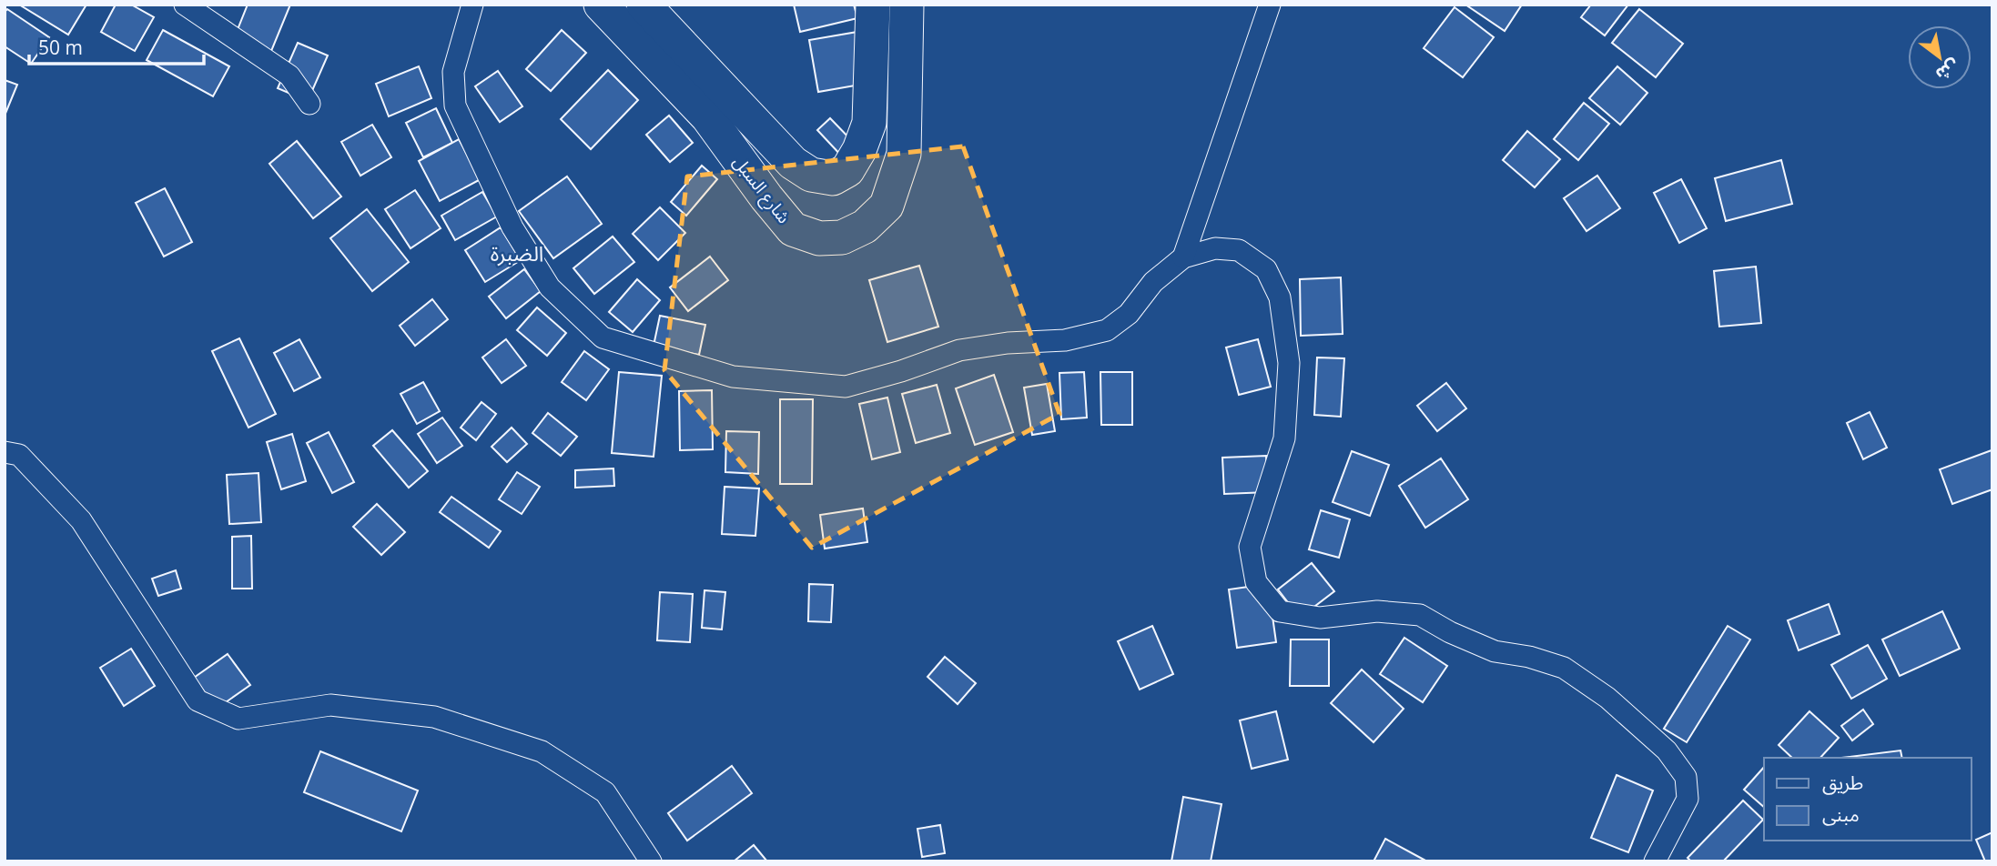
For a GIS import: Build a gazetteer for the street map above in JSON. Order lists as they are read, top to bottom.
{
  "streets": {
    "main road": ["شارع السبل"]
  },
  "districts": ["الضبرة"],
  "legend": ["طريق", "مبنى"],
  "scale_bar": "50 m",
  "north": "bottom right"
}
